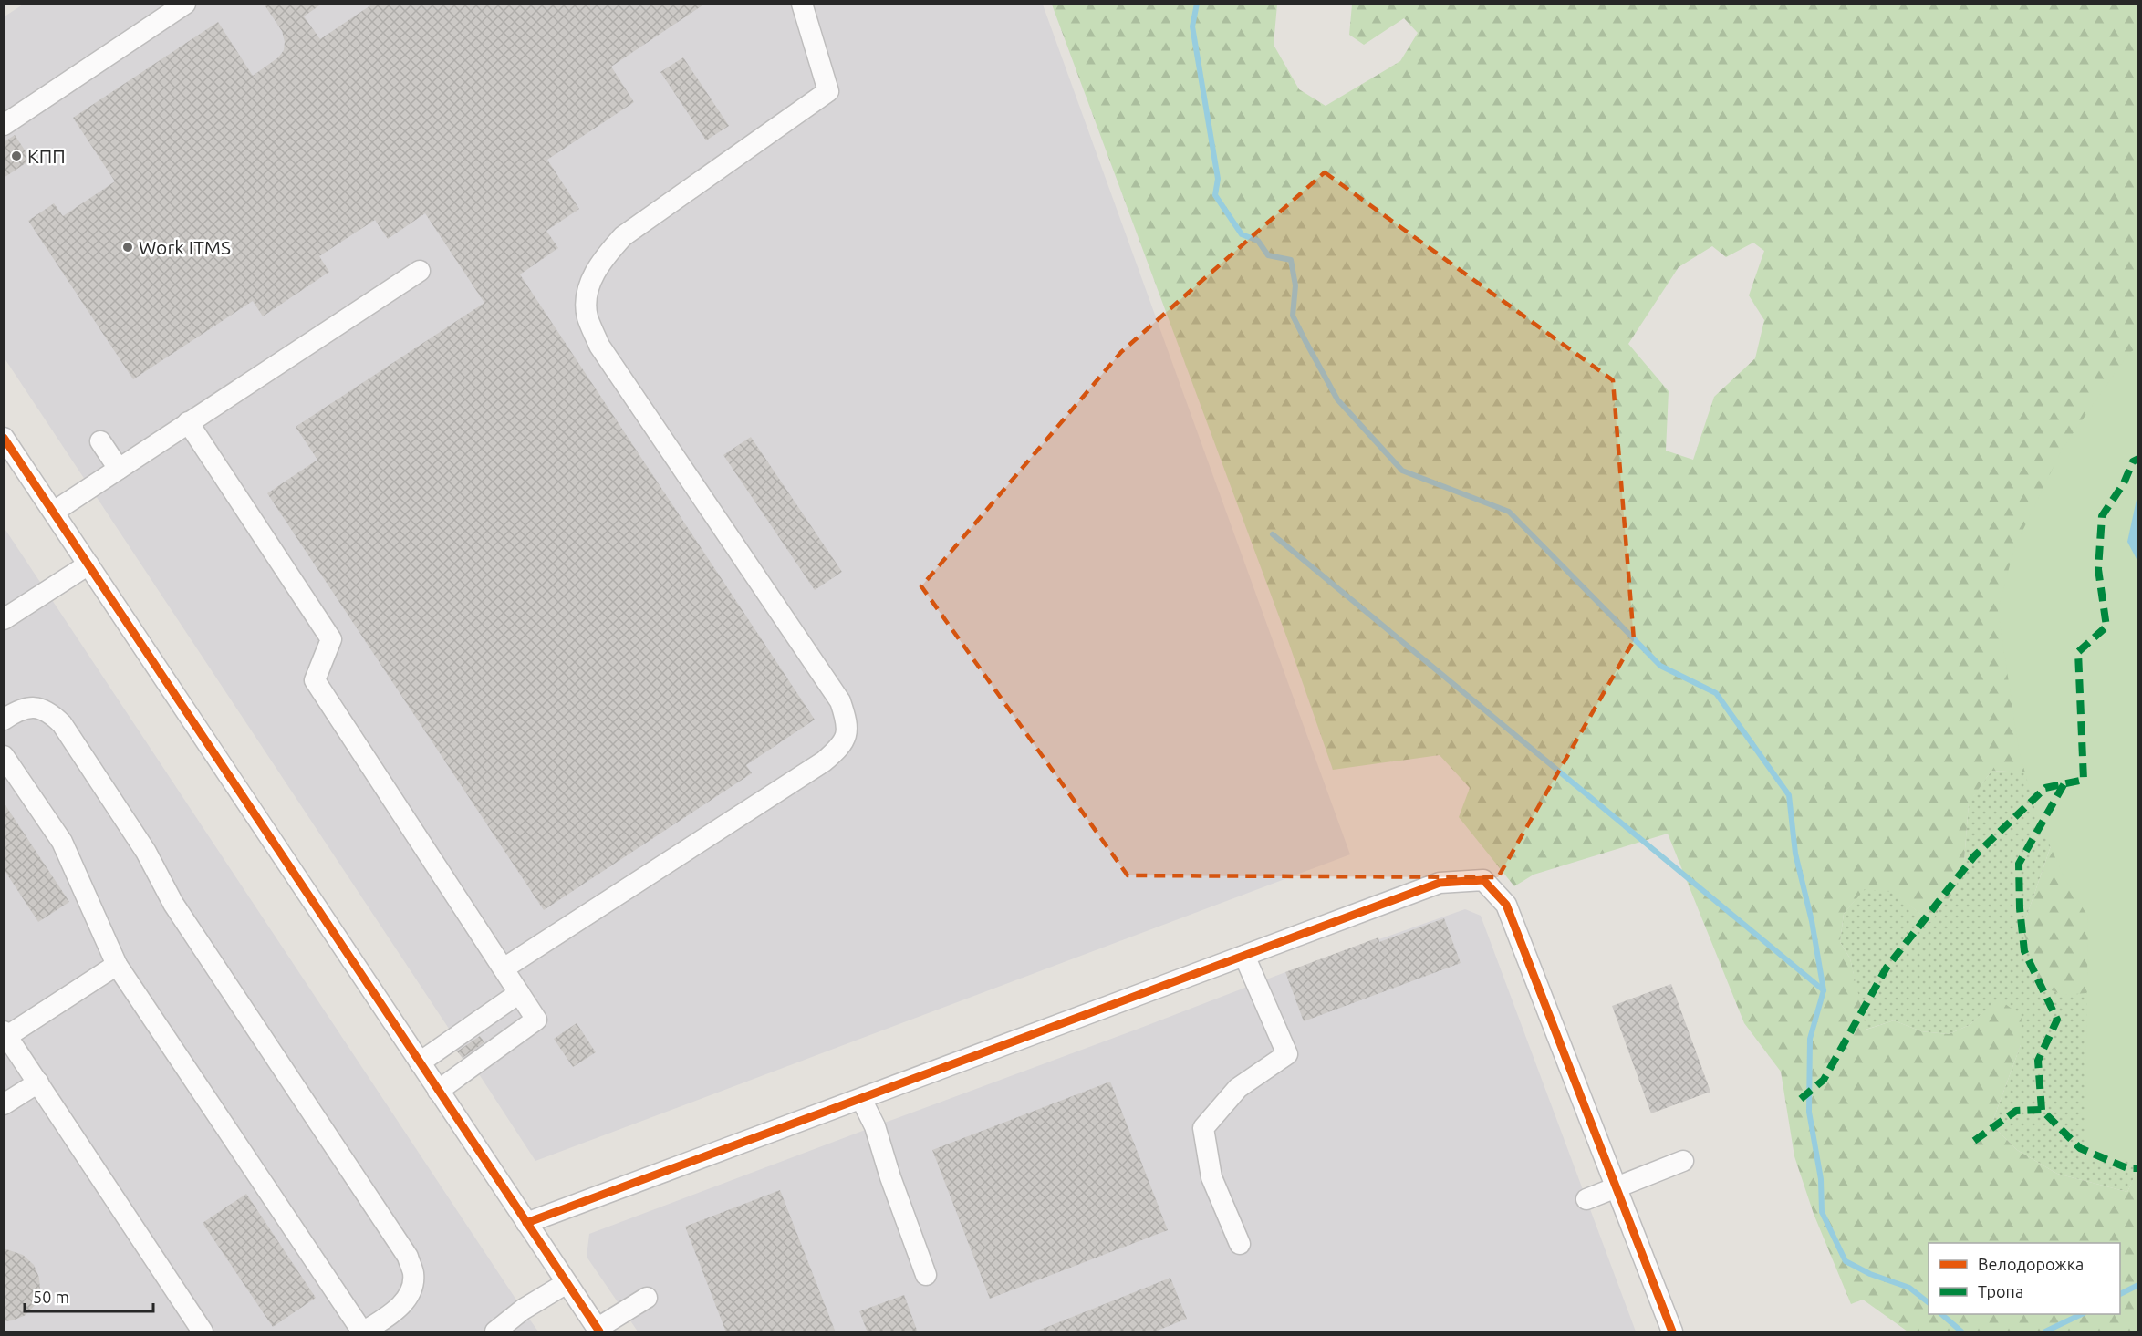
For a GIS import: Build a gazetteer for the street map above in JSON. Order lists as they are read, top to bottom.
{
  "places": ["КПП", "Work ITMS"],
  "legend": ["Велодорожка", "Тропа"],
  "scale_bar": "50 m"
}
